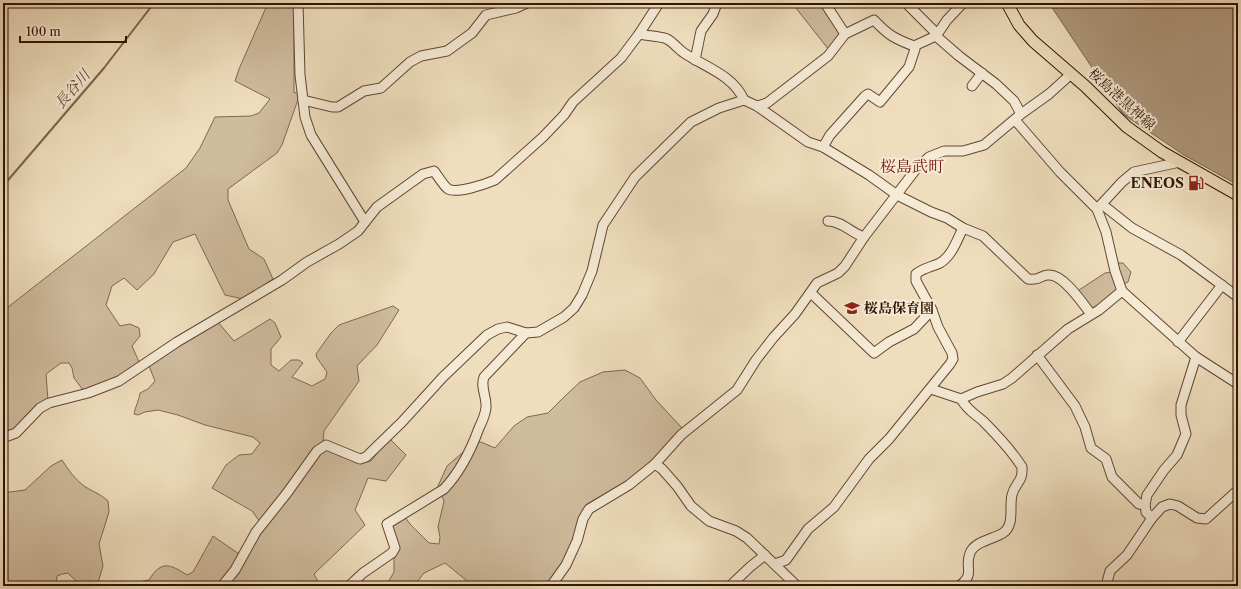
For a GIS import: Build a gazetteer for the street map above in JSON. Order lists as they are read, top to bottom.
{
  "streets": {
    "main road": ["桜島港黒神線"]
  },
  "districts": ["桜島武町"],
  "water": ["長谷川"],
  "places": {
    "fuel station": ["ENEOS"],
    "school or university": ["桜島保育園"]
  },
  "scale_bar": "100 m"
}
